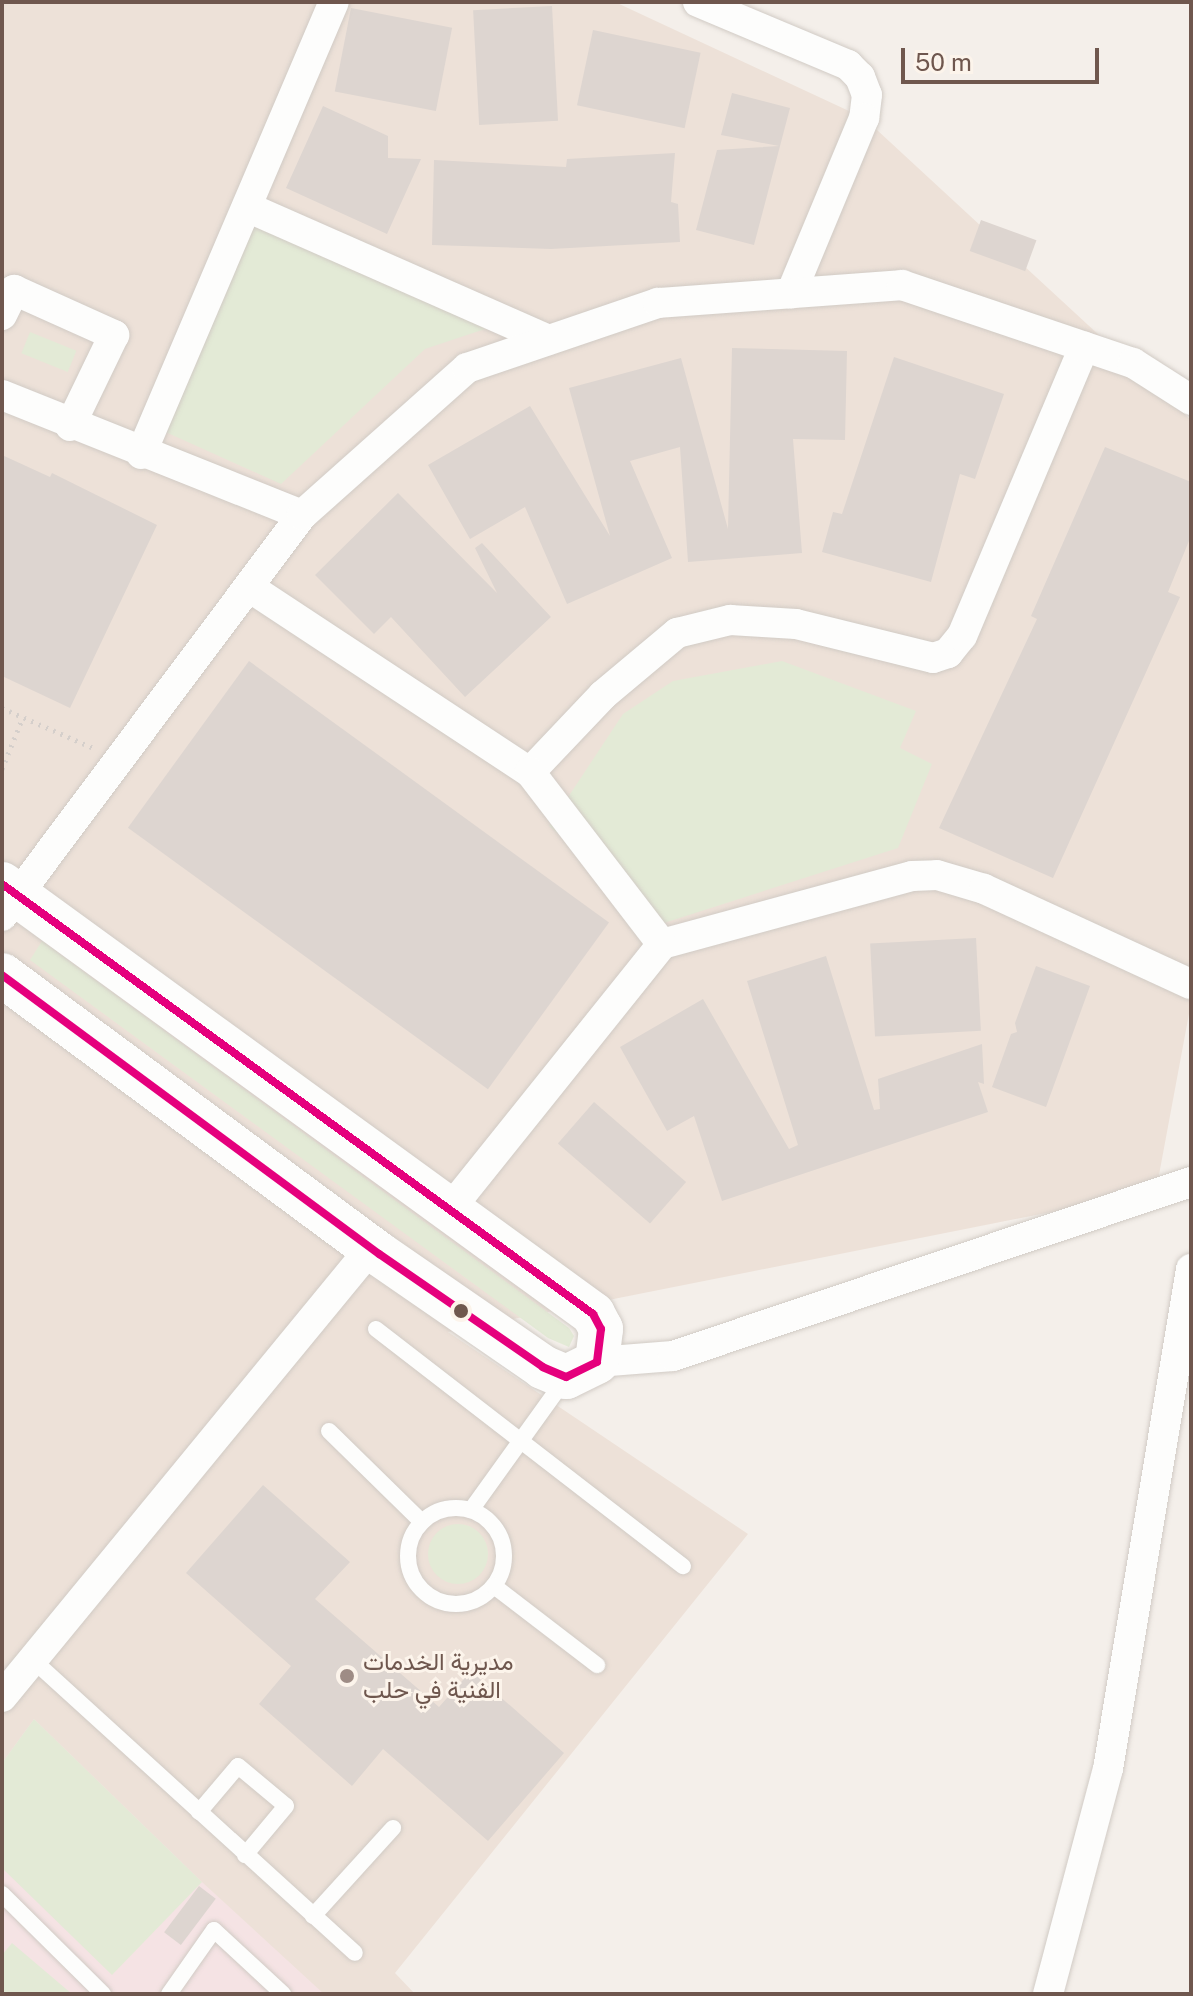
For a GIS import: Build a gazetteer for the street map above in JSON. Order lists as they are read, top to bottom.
{
  "places": ["مديرية الخدمات الفنية في حلب"],
  "scale_bar": "50 m"
}
